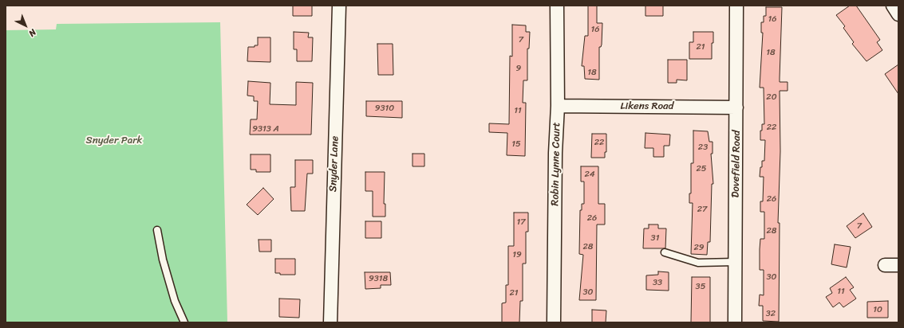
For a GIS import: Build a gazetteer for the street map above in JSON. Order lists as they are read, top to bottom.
{
  "streets": {
    "street": [
      "Likens Road",
      "Snyder Lane",
      "Robin Lynne Court",
      "Dovefield Road"
    ]
  },
  "crossings": [
    ["Likens Road", "Robin Lynne Court"],
    ["Likens Road", "Dovefield Road"]
  ],
  "parks": ["Snyder Park"],
  "house_numbers": [
    "16",
    "16",
    "7",
    "21",
    "18",
    "9",
    "18",
    "20",
    "9310",
    "11",
    "22",
    "9313 A",
    "22",
    "15",
    "23",
    "25",
    "24",
    "26",
    "27",
    "26",
    "17",
    "7",
    "28",
    "31",
    "28",
    "29",
    "19",
    "30",
    "9318",
    "33",
    "35",
    "11",
    "30",
    "21",
    "10",
    "32"
  ],
  "north": "bottom right"
}
